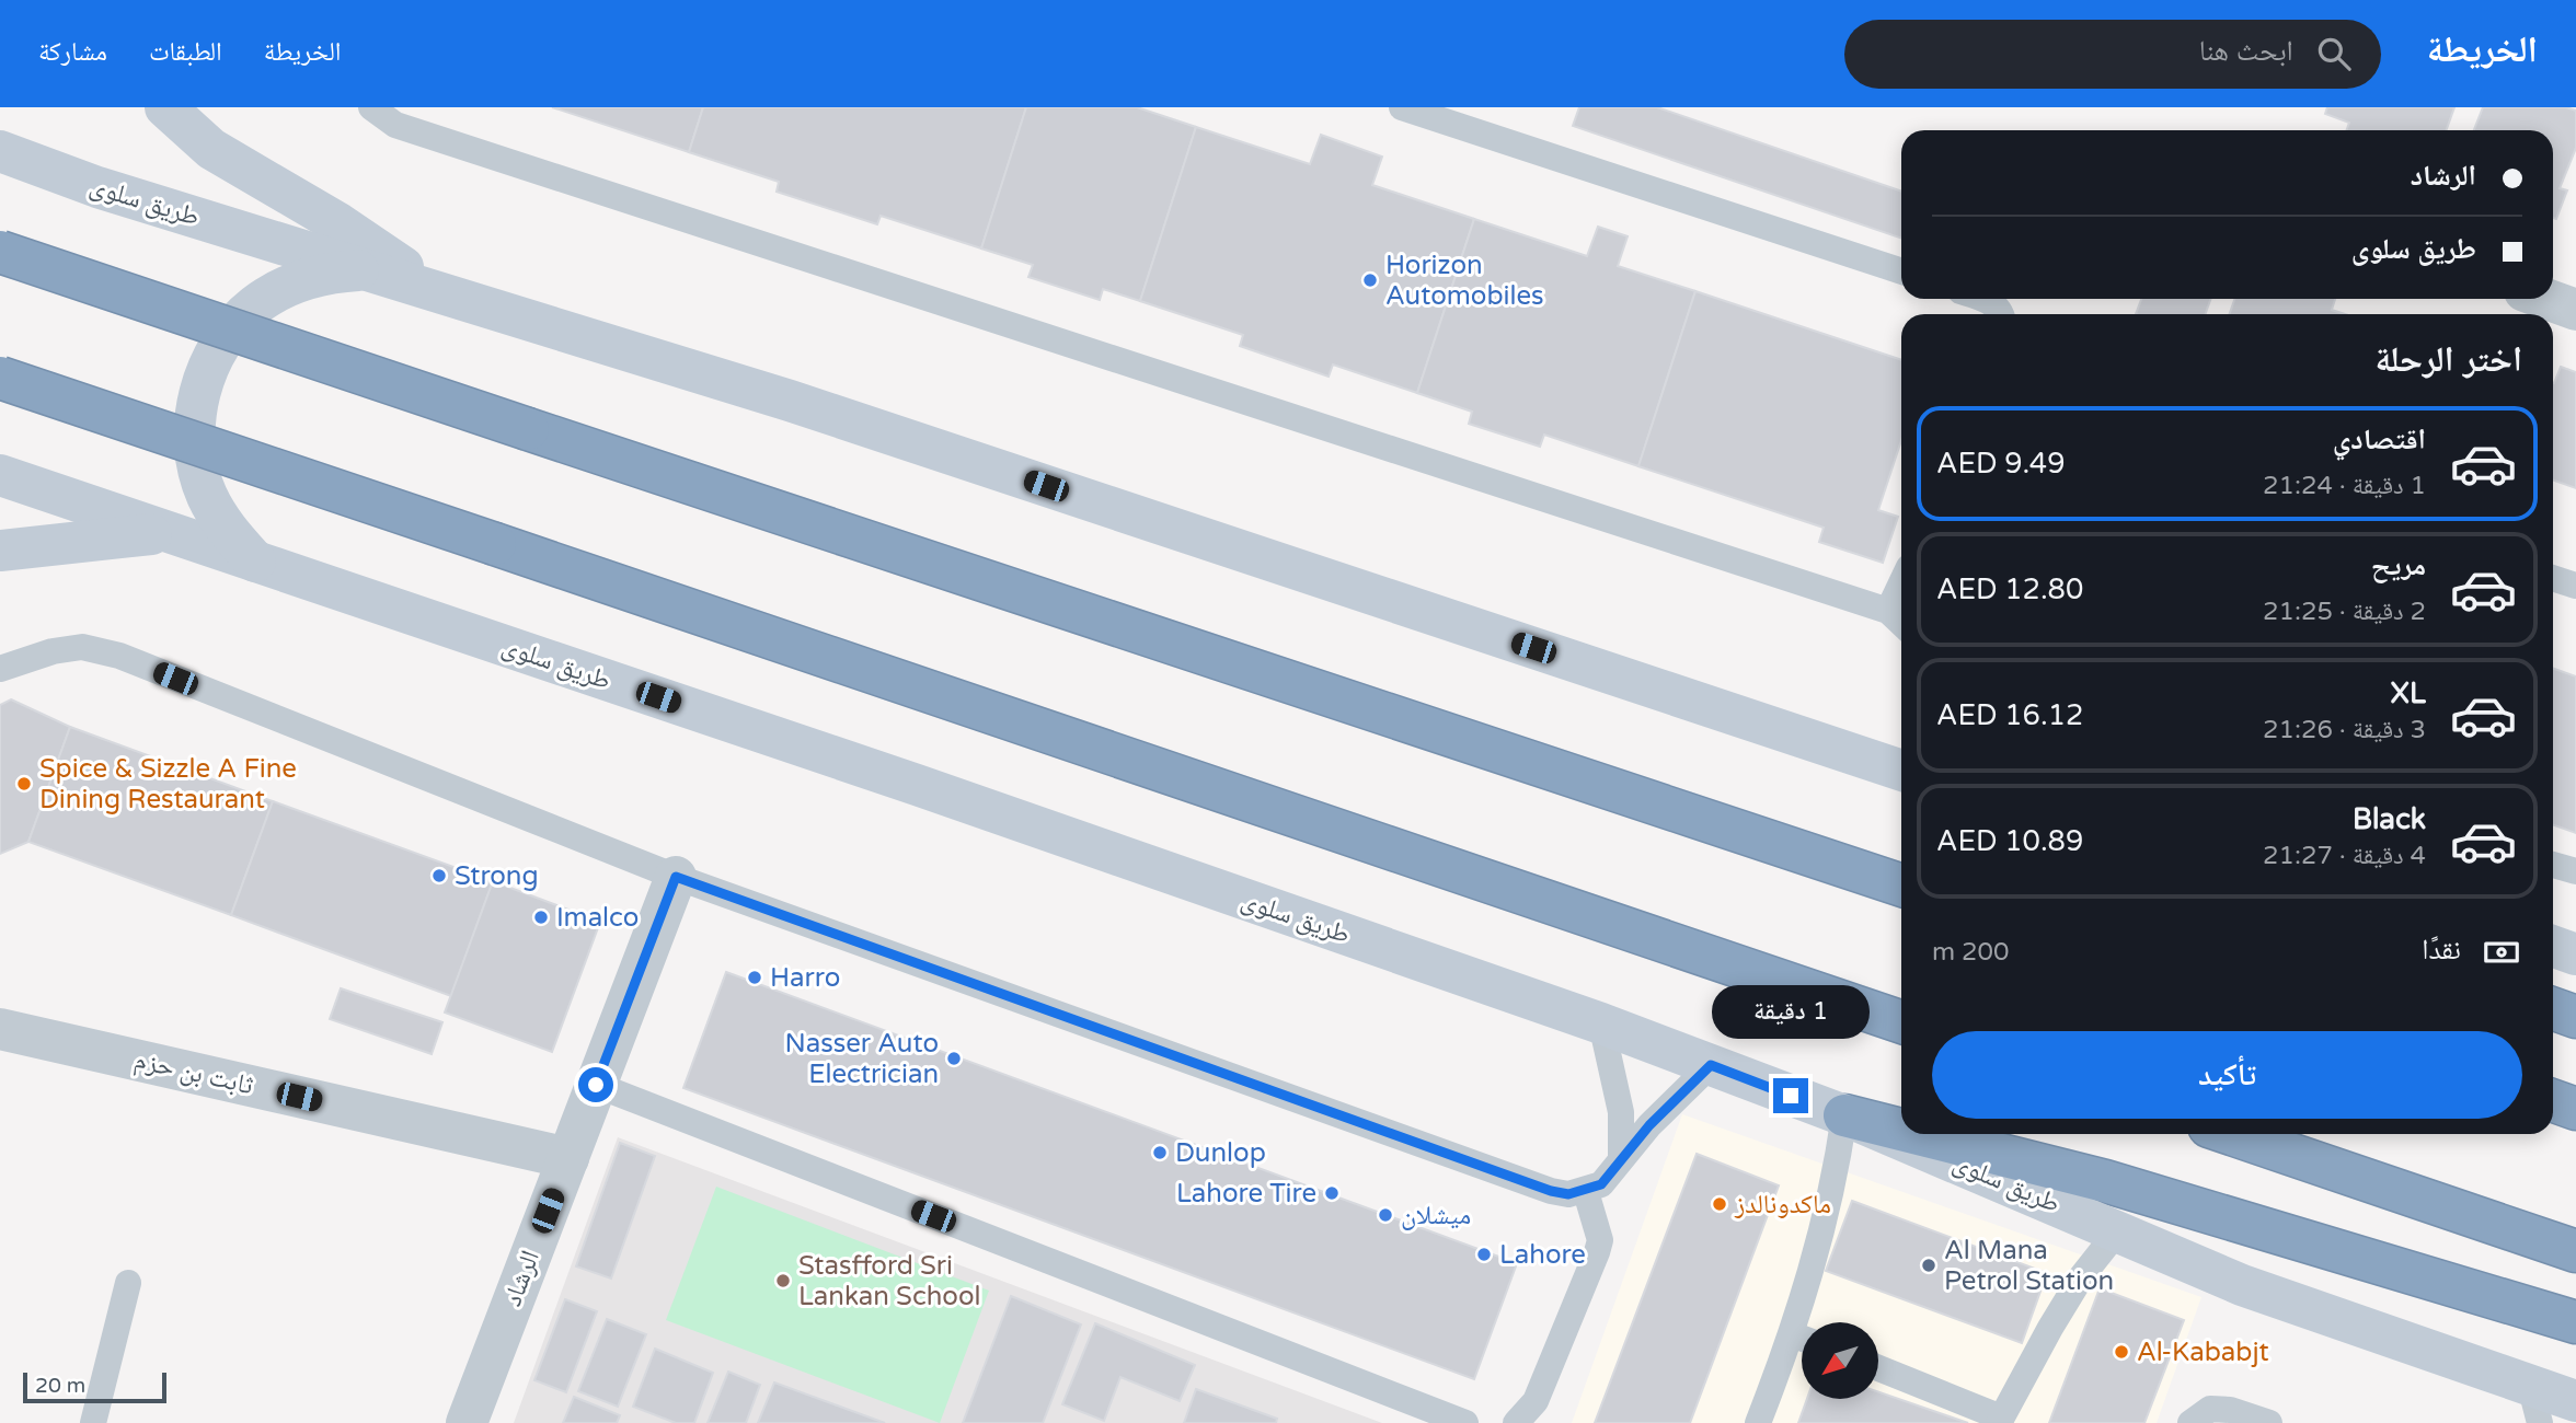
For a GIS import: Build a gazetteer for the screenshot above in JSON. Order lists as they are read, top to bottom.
{
  "streets": {
    "main road": ["طريق سلوى"],
    "street": ["ثابت بن حزم", "الرشاد"]
  },
  "crossings": [
    ["ثابت بن حزم", "الرشاد"]
  ],
  "places": [
    "Horizon Automobiles",
    "Spice & Sizzle A Fine Dining Restaurant",
    "Strong",
    "Imalco",
    "Harro",
    "Nasser Auto Electrician",
    "Dunlop",
    "Lahore Tire",
    "ماكدونالدز",
    "ميشلان",
    "Lahore",
    "Al Mana Petrol Station",
    "Stasfford Sri Lankan School",
    "Al-Kababjt"
  ],
  "scale_bar": "20 m",
  "north": "bottom left",
  "page": {
    "header": "الخريطة",
    "search": "ابحث هنا",
    "nav": ["الخريطة", "الطبقات", "مشاركة"],
    "banner": ["الرشاد", "طريق سلوى"],
    "heading": "اختر الرحلة",
    "list": [
      {
        "name": "اقتصادي",
        "note": "1 دقيقة · 21:24",
        "value": "AED 9.49"
      },
      {
        "name": "مريح",
        "note": "2 دقيقة · 21:25",
        "value": "AED 12.80"
      },
      {
        "name": "XL",
        "note": "3 دقيقة · 21:26",
        "value": "AED 16.12"
      },
      {
        "name": "Black",
        "note": "4 دقيقة · 21:27",
        "value": "AED 10.89"
      }
    ],
    "pay": ["نقدًا", "200 m"],
    "bubble": "1 دقيقة",
    "buttons": "تأكيد",
    "scale": "20 m"
  }
}
